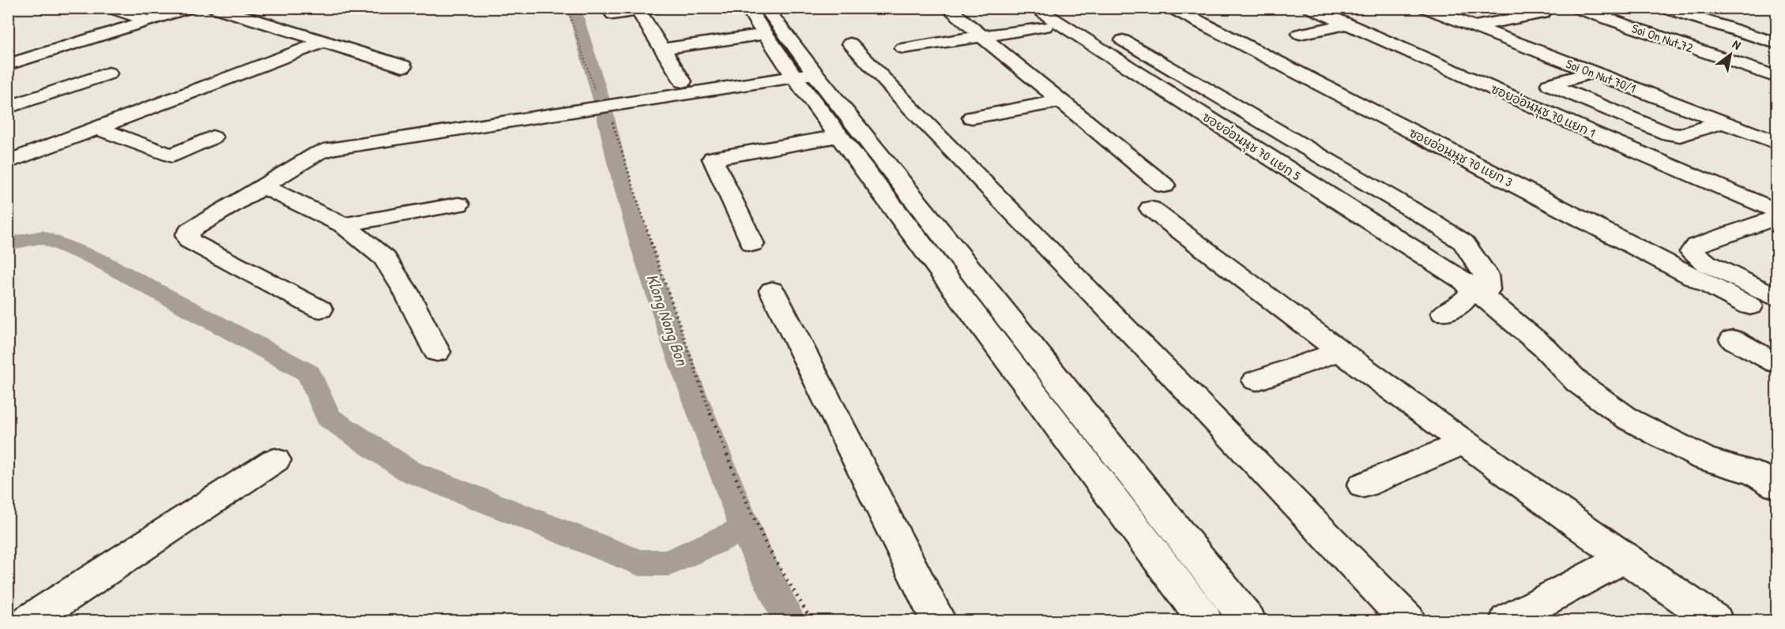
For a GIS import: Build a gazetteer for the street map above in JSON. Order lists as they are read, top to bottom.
{
  "streets": {
    "street": [
      "Soi On Nut 72",
      "Soi On Nut 70/1",
      "ซอยอ่อนนุช 70 แยก 1",
      "ซอยอ่อนนุช 70 แยก 5",
      "ซอยอ่อนนุช 70 แยก 3"
    ]
  },
  "water": ["Klong Nong Bon"],
  "north": "top right"
}
